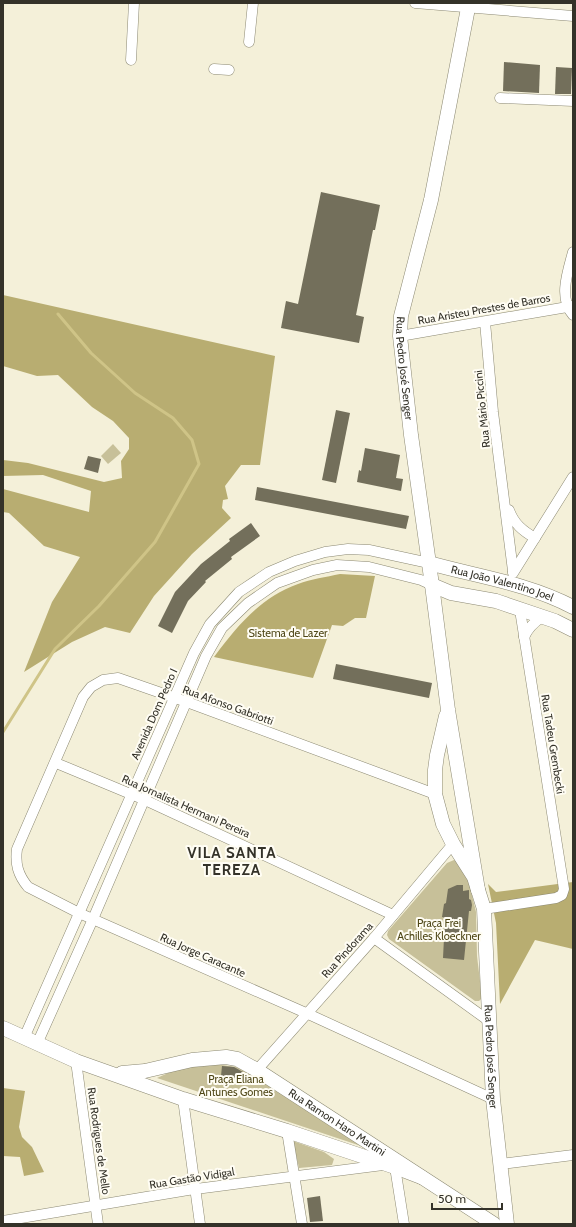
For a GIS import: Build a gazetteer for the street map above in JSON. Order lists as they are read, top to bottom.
{
  "streets": {
    "street": [
      "Rua Aristeu Prestes de Barros",
      "Rua Pedro José Senger",
      "Rua Mário Piccini",
      "Rua João Valentino Joel",
      "Rua Afonso Gabriotti",
      "Avenida Dom Pedro I",
      "Rua Tadeu Grembecki",
      "Rua Jornalista Hermani Pereira",
      "Rua Pindorama",
      "Rua Jorge Caracante",
      "Rua Ramon Haro Martini",
      "Rua Rodrigues de Mello",
      "Rua Gastão Vidigal"
    ]
  },
  "crossings": [
    ["Rua Aristeu Prestes de Barros", "Rua Pedro José Senger"],
    ["Rua Aristeu Prestes de Barros", "Rua Mário Piccini"],
    ["Rua Pedro José Senger", "Rua João Valentino Joel"],
    ["Rua Pedro José Senger", "Rua Afonso Gabriotti"],
    ["Rua Pedro José Senger", "Avenida Dom Pedro I"],
    ["Rua Pedro José Senger", "Rua Tadeu Grembecki"],
    ["Rua Pedro José Senger", "Rua Pindorama"],
    ["Rua Pedro José Senger", "Rua Jorge Caracante"],
    ["Rua Mário Piccini", "Rua João Valentino Joel"],
    ["Rua João Valentino Joel", "Avenida Dom Pedro I"],
    ["Rua João Valentino Joel", "Rua Tadeu Grembecki"],
    ["Rua Afonso Gabriotti", "Avenida Dom Pedro I"],
    ["Rua Afonso Gabriotti", "Rua Jornalista Hermani Pereira"],
    ["Rua Afonso Gabriotti", "Rua Jorge Caracante"],
    ["Avenida Dom Pedro I", "Rua Jornalista Hermani Pereira"],
    ["Avenida Dom Pedro I", "Rua Jorge Caracante"],
    ["Avenida Dom Pedro I", "Rua Ramon Haro Martini"],
    ["Rua Jornalista Hermani Pereira", "Rua Pindorama"],
    ["Rua Jornalista Hermani Pereira", "Rua Jorge Caracante"],
    ["Rua Pindorama", "Rua Jorge Caracante"],
    ["Rua Pindorama", "Rua Ramon Haro Martini"],
    ["Rua Ramon Haro Martini", "Rua Rodrigues de Mello"],
    ["Rua Ramon Haro Martini", "Rua Gastão Vidigal"],
    ["Rua Rodrigues de Mello", "Rua Gastão Vidigal"]
  ],
  "districts": ["VILA SANTA TEREZA"],
  "parks": ["Sistema de Lazer", "Praça Frei Achilles Kloeckner", "Praça Eliana Antunes Gomes"],
  "scale_bar": "50 m"
}
